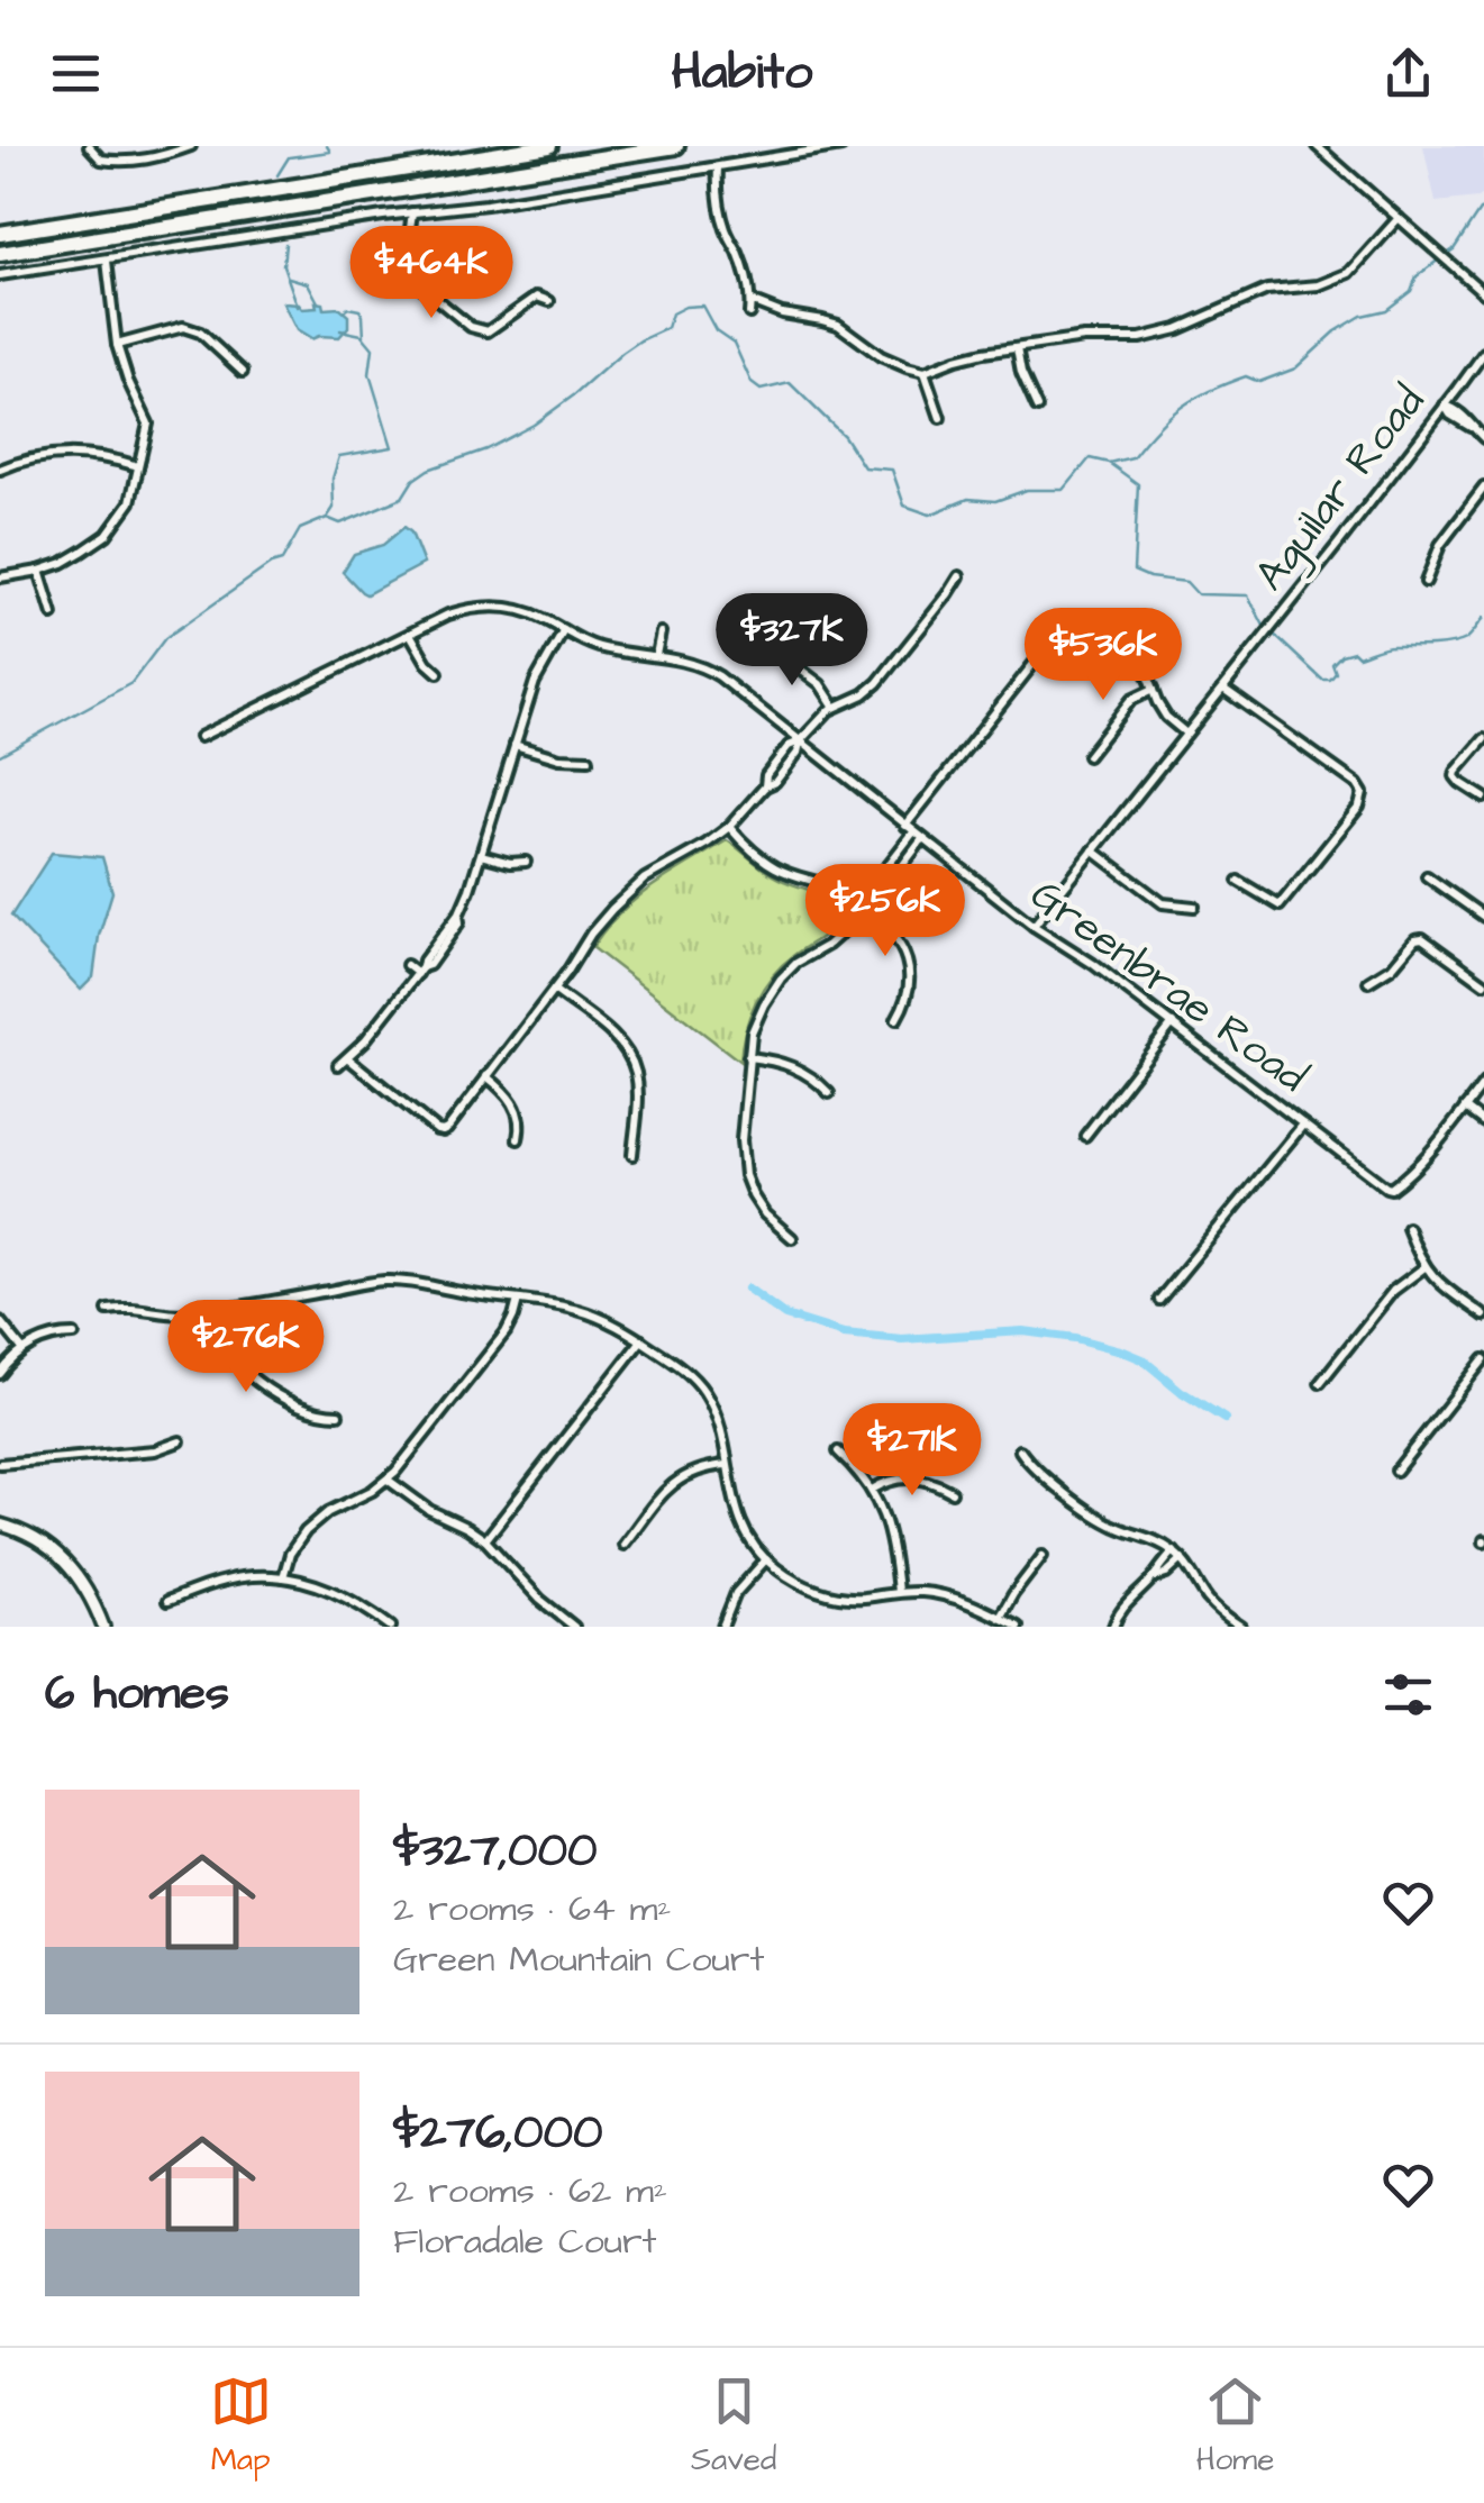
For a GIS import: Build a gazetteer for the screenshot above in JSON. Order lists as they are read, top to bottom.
{
  "streets": {
    "street": ["Aguilar Road", "Greenbrae Road"]
  },
  "crossings": [
    ["Aguilar Road", "Greenbrae Road"]
  ],
  "page": {
    "header": "Habito",
    "price": [
      "$464K",
      "$327K",
      "$536K",
      "$256K",
      "$276K",
      "$271K"
    ],
    "heading": "6 homes",
    "list": [
      {
        "name": "$327,000",
        "note": "2 rooms · 64 m² · Green Mountain Court"
      },
      {
        "name": "$276,000",
        "note": "2 rooms · 62 m² · Floradale Court"
      }
    ],
    "tabs": ["Map", "Saved", "Home"]
  }
}
